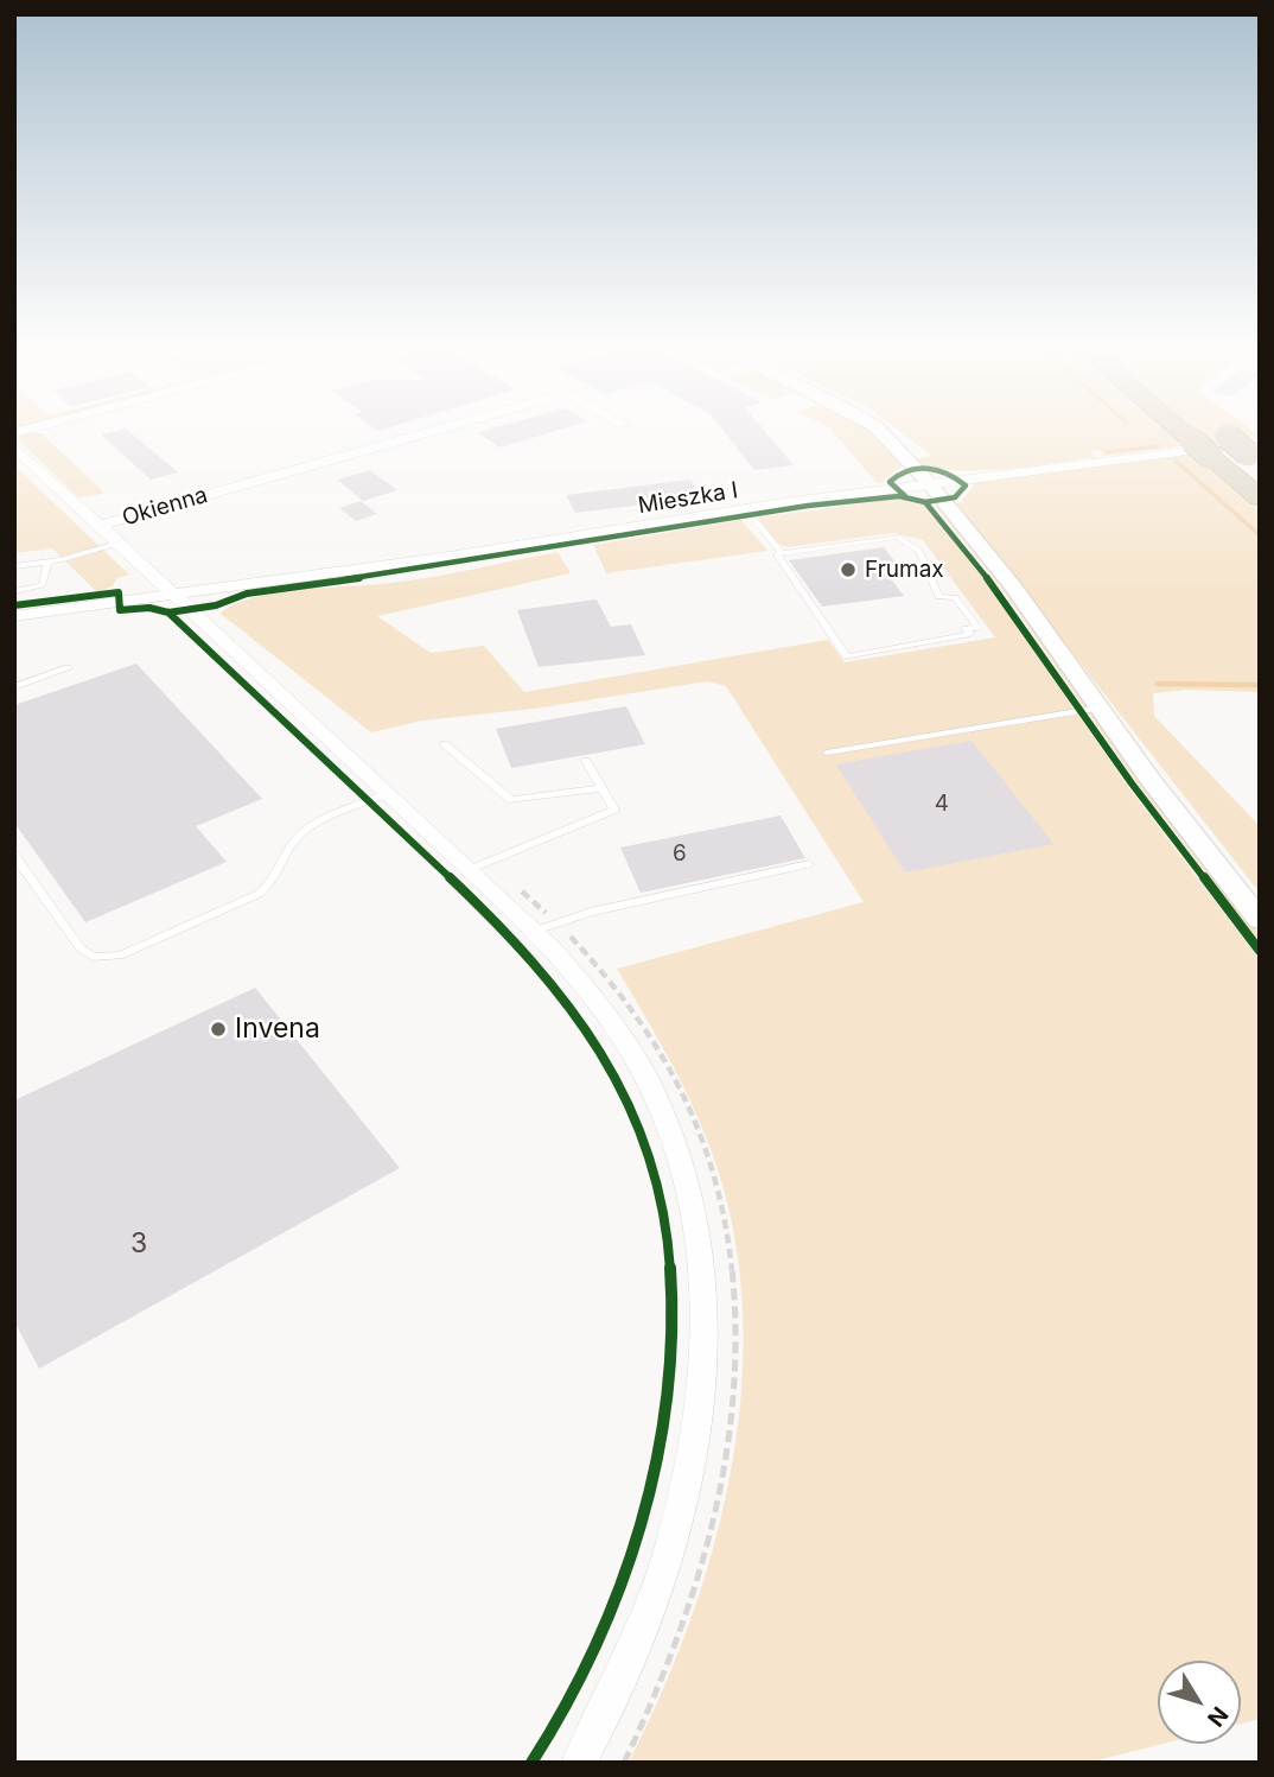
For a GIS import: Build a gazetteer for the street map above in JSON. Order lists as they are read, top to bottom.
{
  "streets": {
    "street": ["Mieszka I", "Okienna"]
  },
  "places": ["Frumax", "Invena"],
  "house_numbers": ["4", "6", "3"],
  "north": "bottom right"
}
